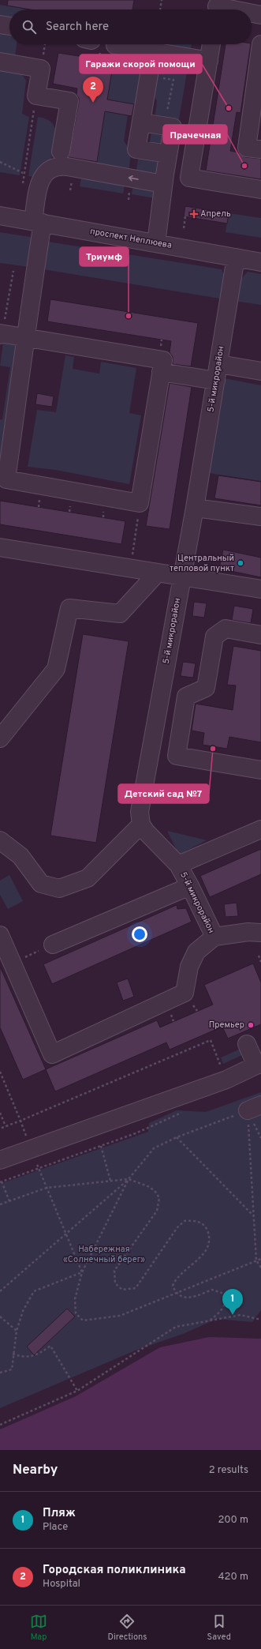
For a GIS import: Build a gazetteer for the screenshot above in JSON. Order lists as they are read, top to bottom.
{
  "streets": {
    "street": ["проспект Неплюева", "5-й микрорайон"]
  },
  "crossings": [
    ["проспект Неплюева", "5-й микрорайон"]
  ],
  "parks": ["Набережная «Солнечный берег»"],
  "places": {
    "other": [
      "Гаражи скорой помощи",
      "Прачечная",
      "Триумф",
      "Центральный тепловой пункт",
      "Детский сад №7",
      "Премьер"
    ],
    "health": ["Апрель"]
  },
  "page": {
    "search": "Search here",
    "pins": ["2", "1"],
    "heading": ["Nearby", "2 results"],
    "list": [
      {
        "mark": "1",
        "name": "Пляж",
        "note": "Place",
        "value": "200 m"
      },
      {
        "mark": "2",
        "name": "Городская поликлиника",
        "note": "Hospital",
        "value": "420 m"
      }
    ],
    "nav": ["Map", "Directions", "Saved"]
  }
}
